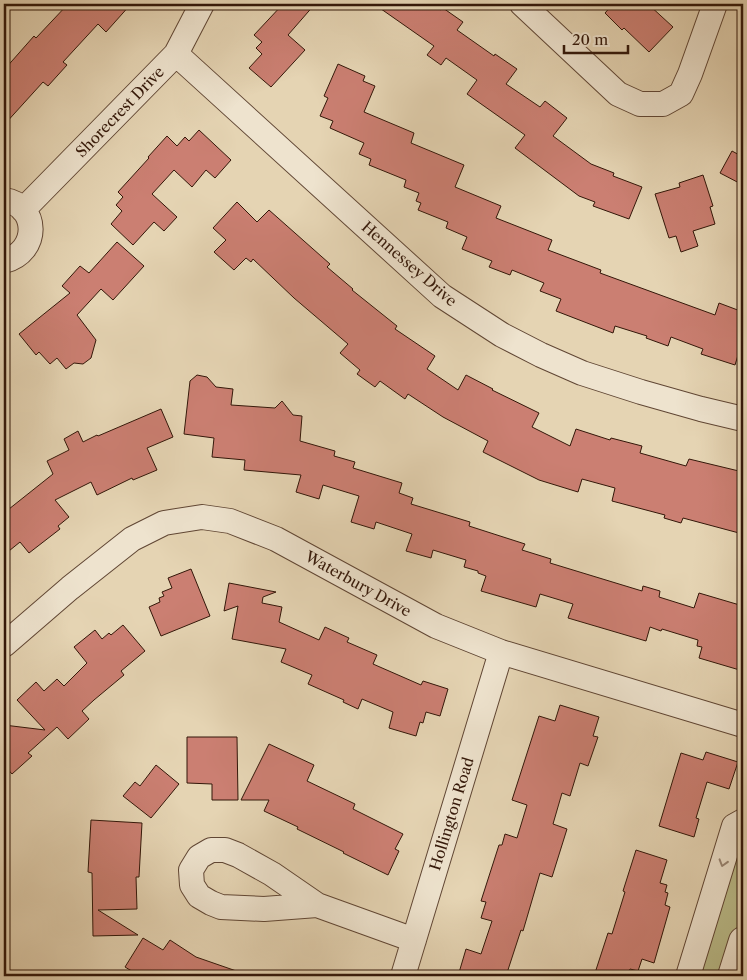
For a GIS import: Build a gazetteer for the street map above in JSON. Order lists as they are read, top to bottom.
{
  "streets": {
    "street": [
      "Shorecrest Drive",
      "Hennessey Drive",
      "Waterbury Drive",
      "Hollington Road"
    ]
  },
  "crossings": [
    ["Shorecrest Drive", "Hennessey Drive"],
    ["Waterbury Drive", "Hollington Road"]
  ],
  "scale_bar": "20 m"
}
